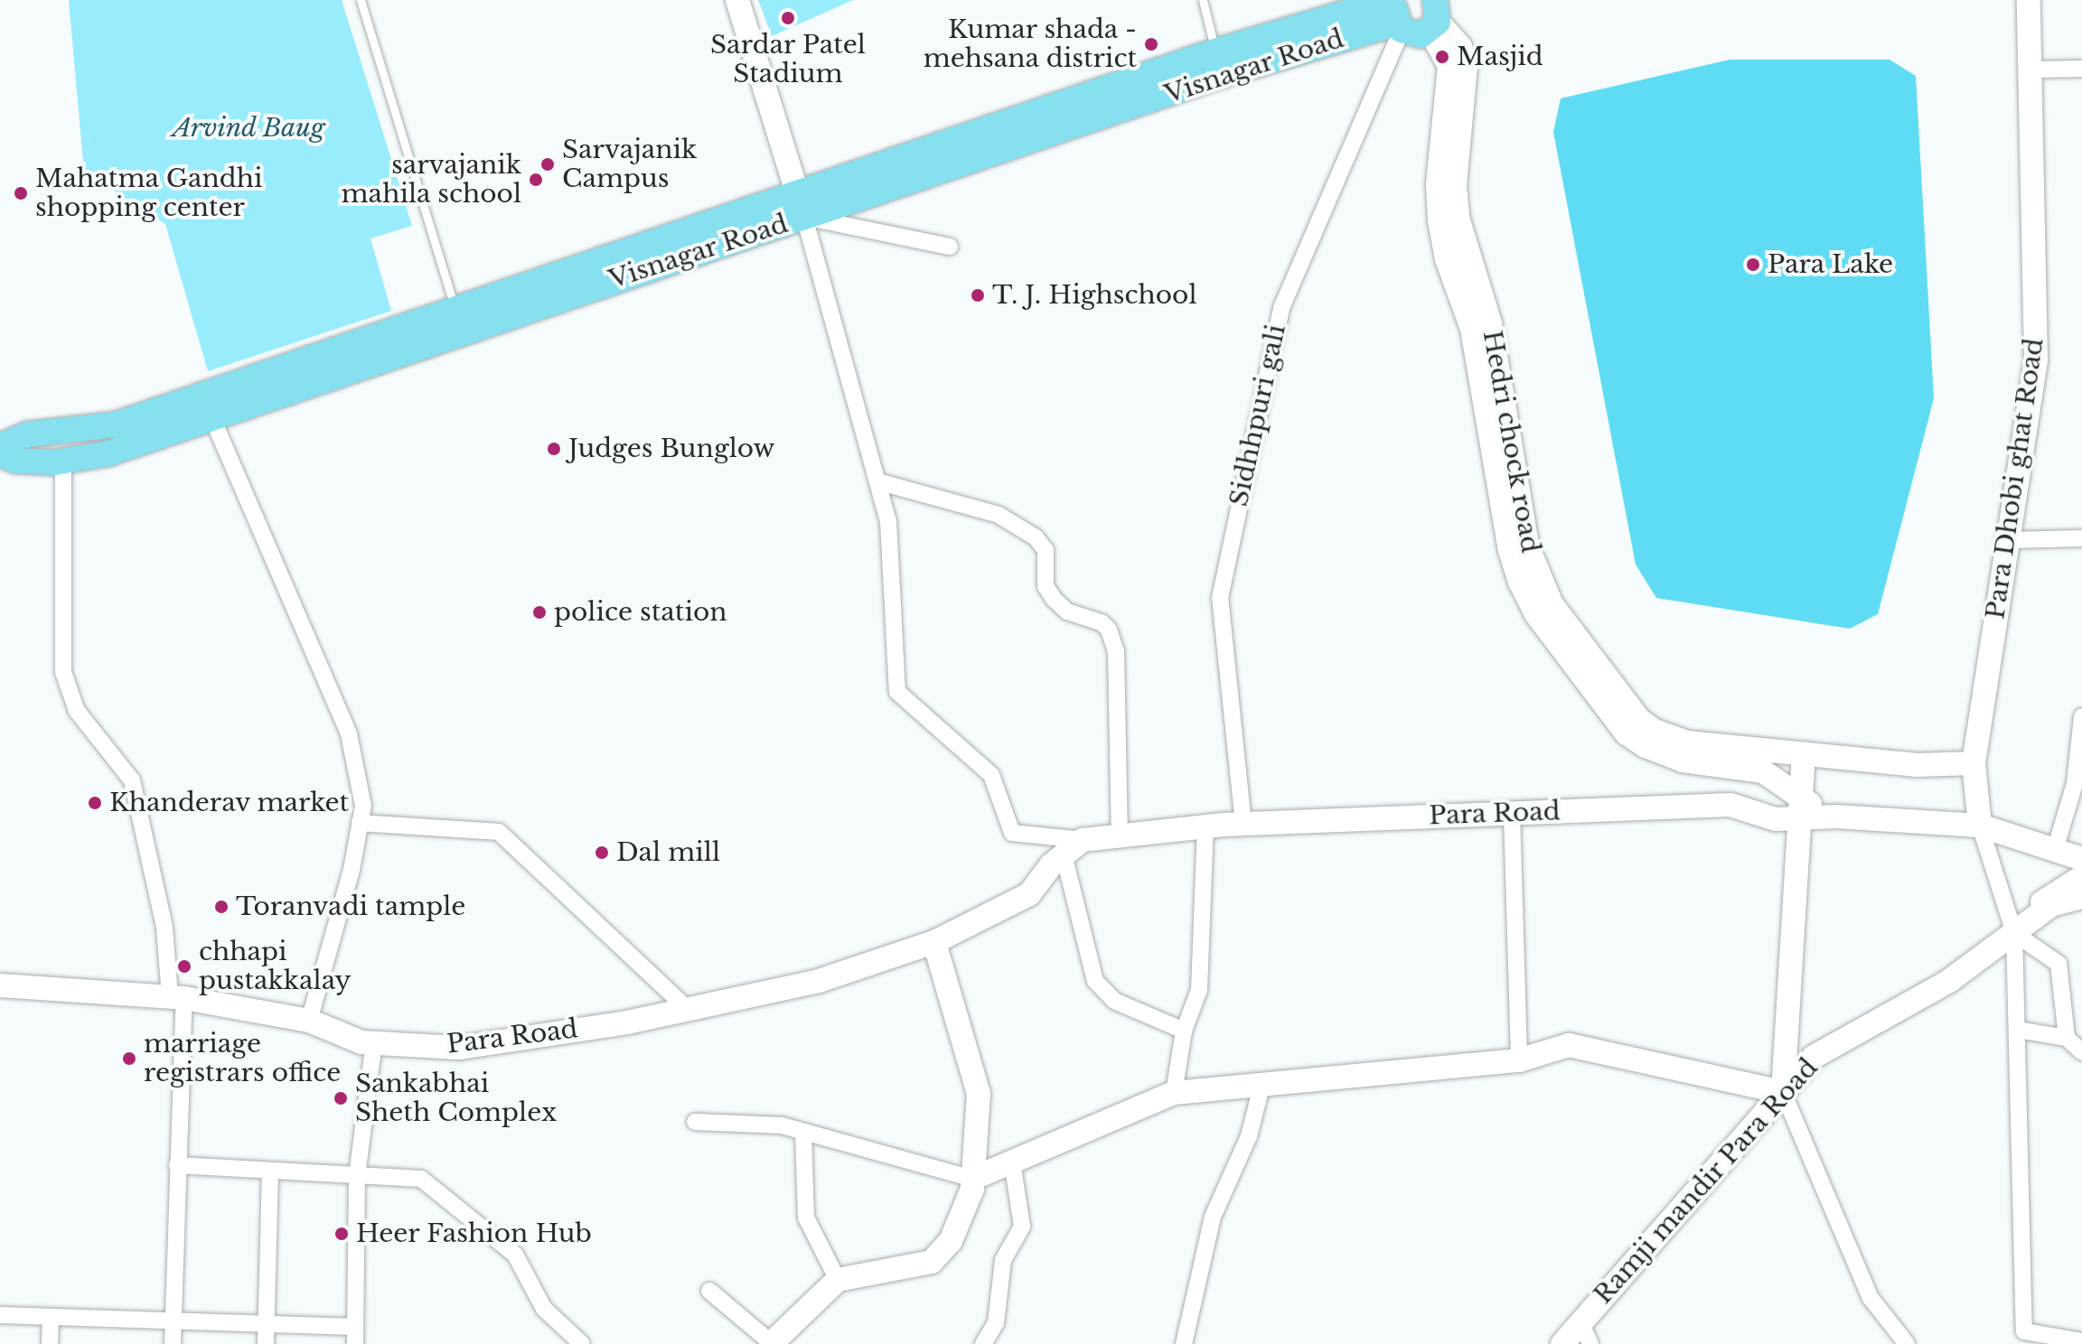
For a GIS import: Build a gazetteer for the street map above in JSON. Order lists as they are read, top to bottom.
{
  "streets": {
    "main road": ["Visnagar Road"],
    "street": [
      "Sidhhpuri gali",
      "Hedri chock road",
      "Para Dhobi ghat Road",
      "Para Road",
      "Ramji mandir Para Road"
    ]
  },
  "crossings": [
    ["Visnagar Road", "Sidhhpuri gali"],
    ["Sidhhpuri gali", "Para Road"],
    ["Hedri chock road", "Para Dhobi ghat Road"],
    ["Hedri chock road", "Para Road"]
  ],
  "parks": ["Arvind Baug"],
  "places": [
    "Sardar Patel Stadium",
    "Kumar shada - mehsana district",
    "Masjid",
    "Sarvajanik Campus",
    "sarvajanik mahila school",
    "Mahatma Gandhi shopping center",
    "Para Lake",
    "T. J. Highschool",
    "Judges Bunglow",
    "police station",
    "Khanderav market",
    "Dal mill",
    "Toranvadi tample",
    "chhapi pustakkalay",
    "marriage registrars office",
    "Sankabhai Sheth Complex",
    "Heer Fashion Hub"
  ]
}
